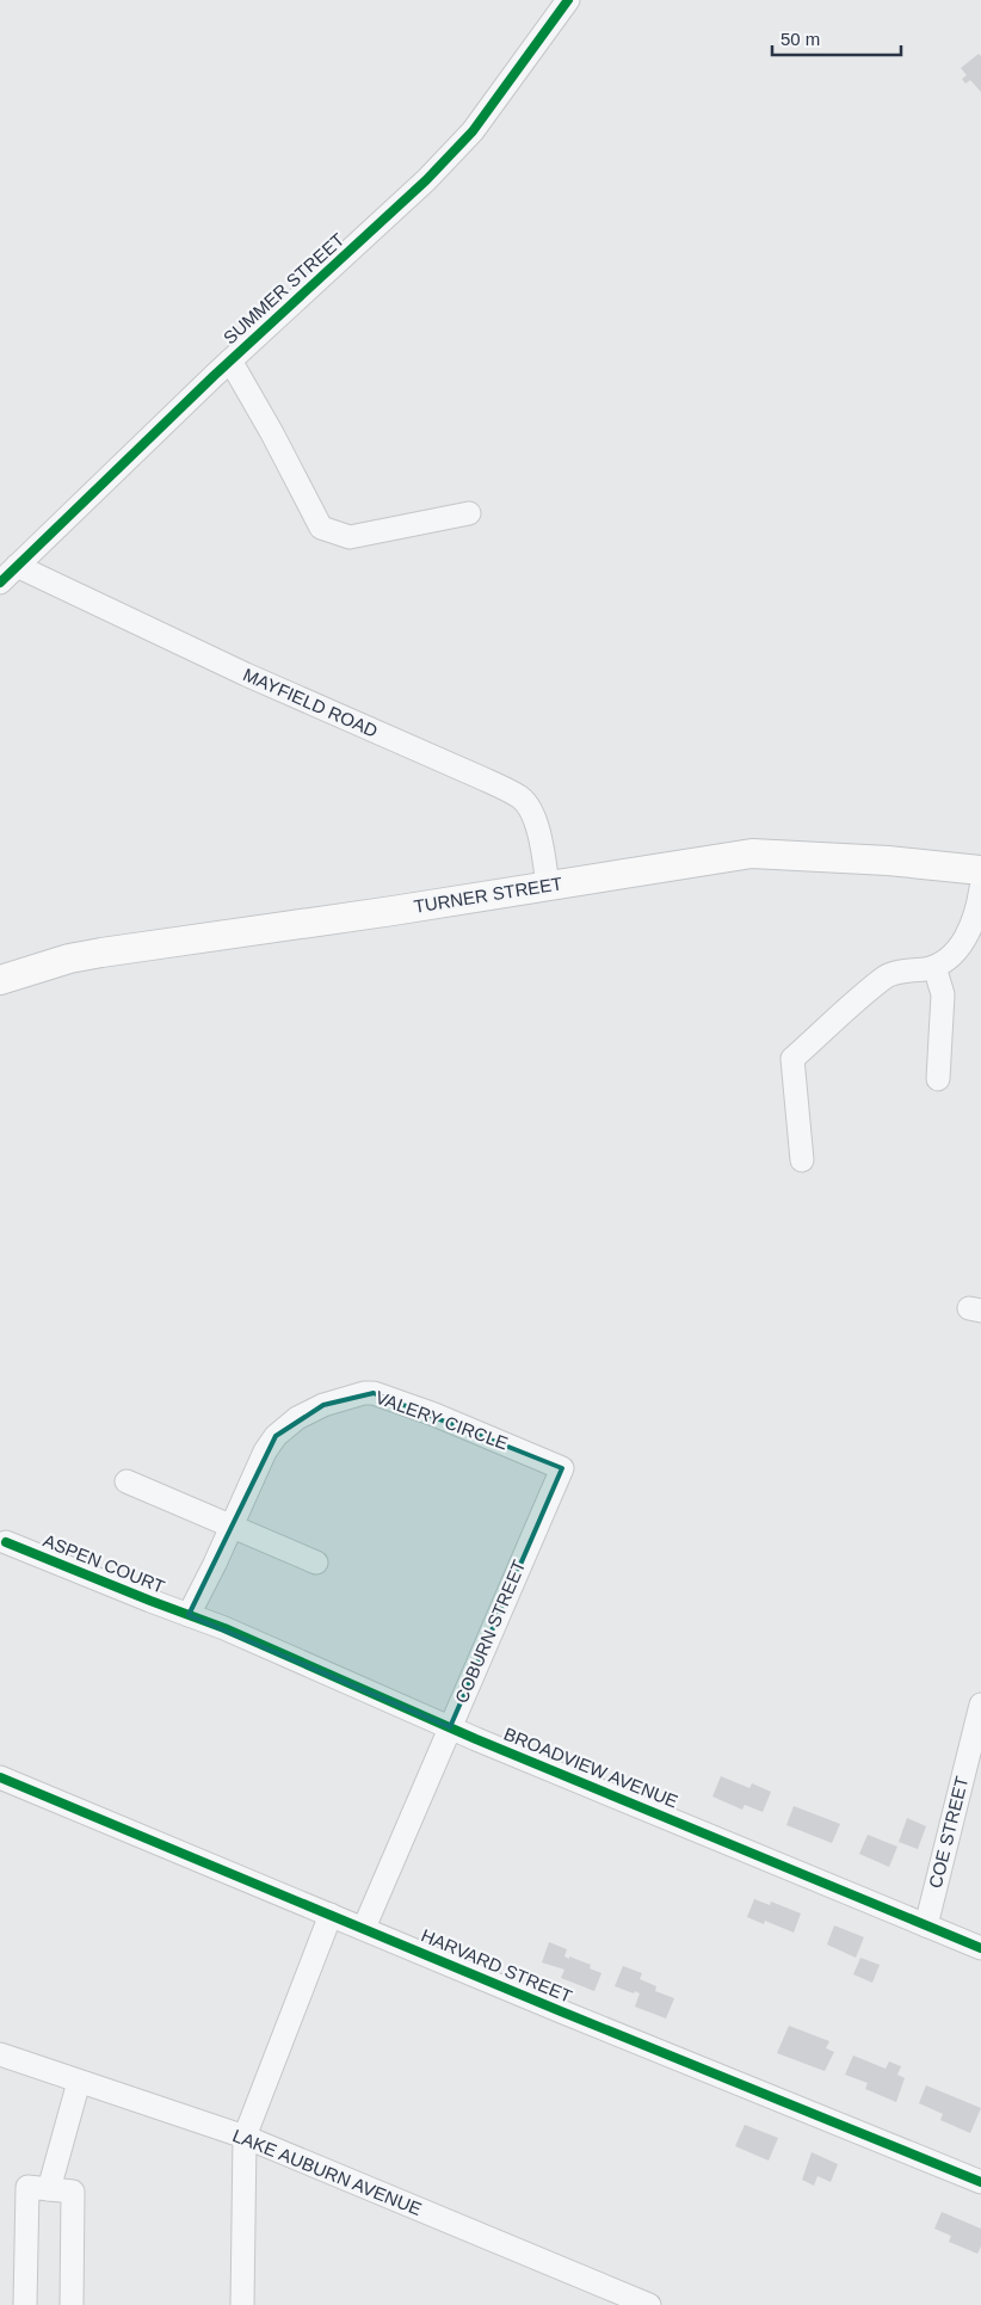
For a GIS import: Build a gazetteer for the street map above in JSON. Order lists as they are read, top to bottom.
{
  "streets": {
    "main road": ["TURNER STREET"],
    "street": [
      "SUMMER STREET",
      "MAYFIELD ROAD",
      "VALERY CIRCLE",
      "ASPEN COURT",
      "COBURN STREET",
      "BROADVIEW AVENUE",
      "COE STREET",
      "HARVARD STREET",
      "LAKE AUBURN AVENUE"
    ]
  },
  "crossings": [
    ["SUMMER STREET", "MAYFIELD ROAD"],
    ["MAYFIELD ROAD", "TURNER STREET"],
    ["VALERY CIRCLE", "ASPEN COURT"],
    ["VALERY CIRCLE", "COBURN STREET"],
    ["VALERY CIRCLE", "BROADVIEW AVENUE"],
    ["ASPEN COURT", "BROADVIEW AVENUE"],
    ["COBURN STREET", "BROADVIEW AVENUE"],
    ["COBURN STREET", "HARVARD STREET"],
    ["BROADVIEW AVENUE", "COE STREET"]
  ],
  "scale_bar": "50 m"
}
